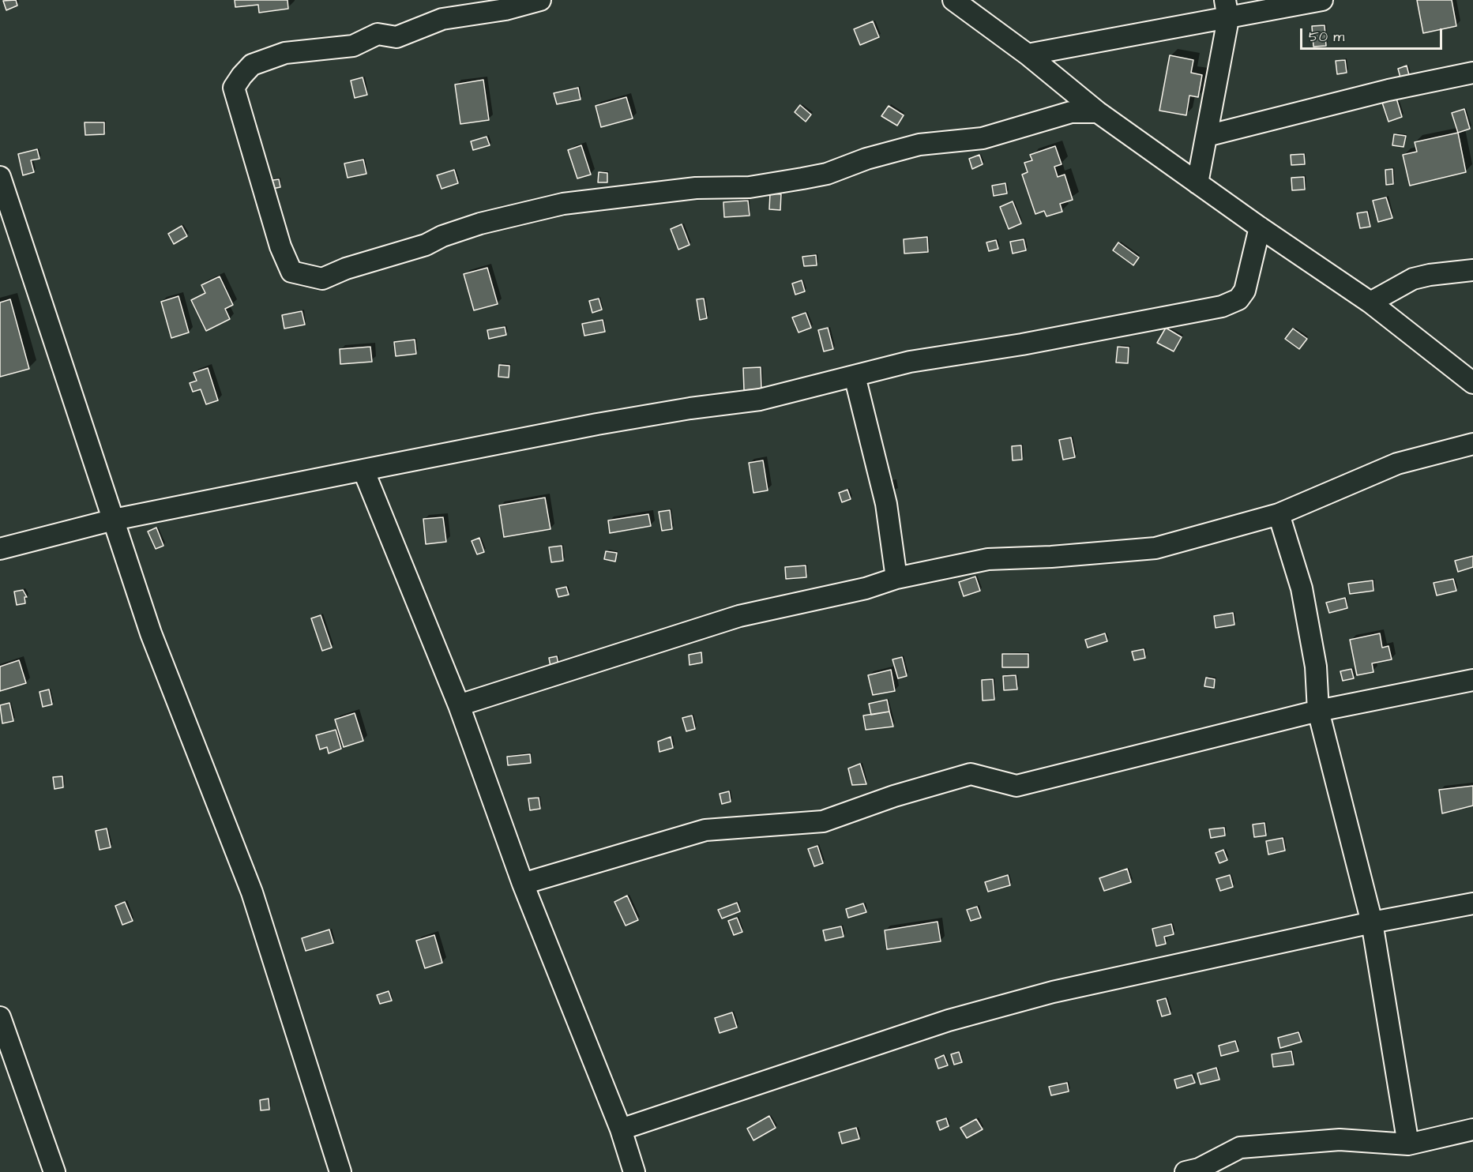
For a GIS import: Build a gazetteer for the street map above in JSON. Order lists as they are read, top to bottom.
{
  "scale_bar": "50 m"
}
